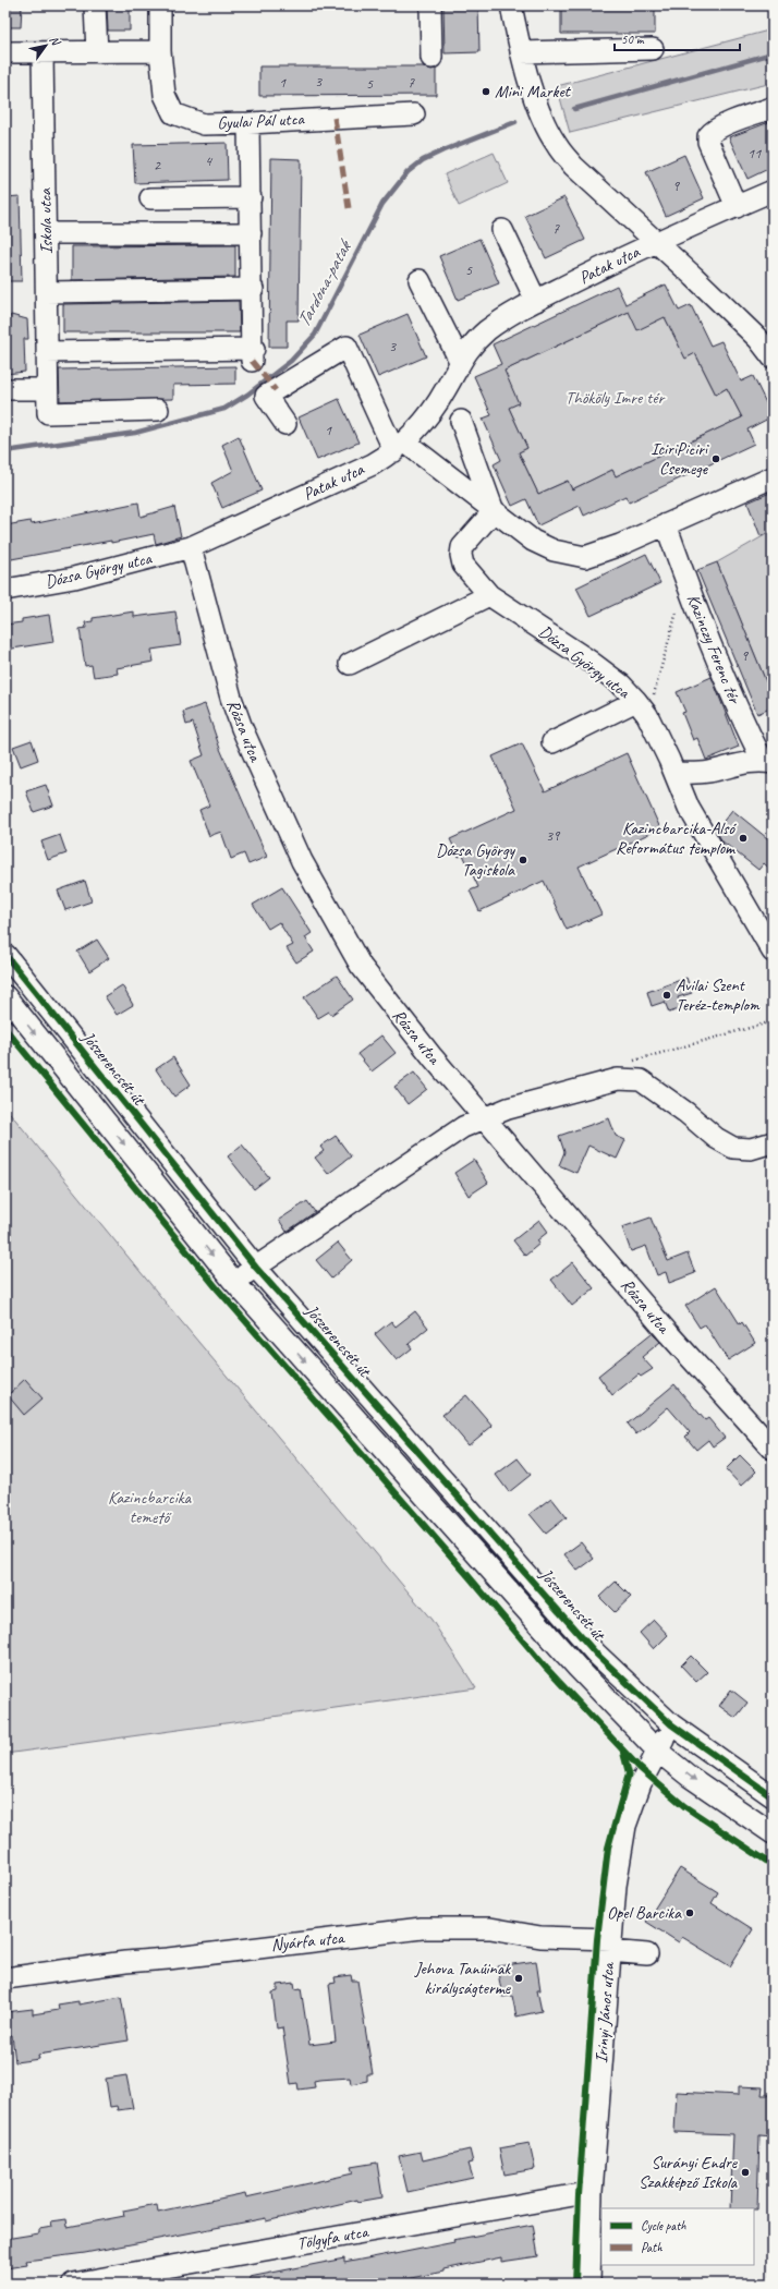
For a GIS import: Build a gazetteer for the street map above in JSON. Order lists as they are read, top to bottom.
{
  "streets": {
    "street": [
      "Gyulai Pál utca",
      "Iskola utca",
      "Patak utca",
      "Dózsa György utca",
      "Kazinczy Ferenc tér",
      "Rózsa utca",
      "Jószerencsét út",
      "Nyárfa utca",
      "Irinyi János utca",
      "Tölgyfa utca"
    ]
  },
  "crossings": [
    ["Patak utca", "Dózsa György utca"],
    ["Patak utca", "Rózsa utca"],
    ["Dózsa György utca", "Rózsa utca"],
    ["Nyárfa utca", "Irinyi János utca"],
    ["Irinyi János utca", "Tölgyfa utca"]
  ],
  "water": ["Tardona-patak"],
  "parks": ["Thököly Imre tér", "Kazincbarcika temető"],
  "places": [
    "Mini Market",
    "IciriPiciri Csemege",
    "Kazincbarcika-Alsó Református templom",
    "Dózsa György Tagiskola",
    "Avilai Szent Teréz-templom",
    "Opel Barcika",
    "Jehova Tanúinak királyságterme",
    "Surányi Endre Szakképző Iskola"
  ],
  "house_numbers": [
    "3",
    "1",
    "7",
    "5",
    "11",
    "4",
    "2",
    "9",
    "7",
    "5",
    "3",
    "1",
    "9",
    "39"
  ],
  "legend": ["Cycle path", "Path"],
  "scale_bar": "50 m",
  "north": "top right"
}
